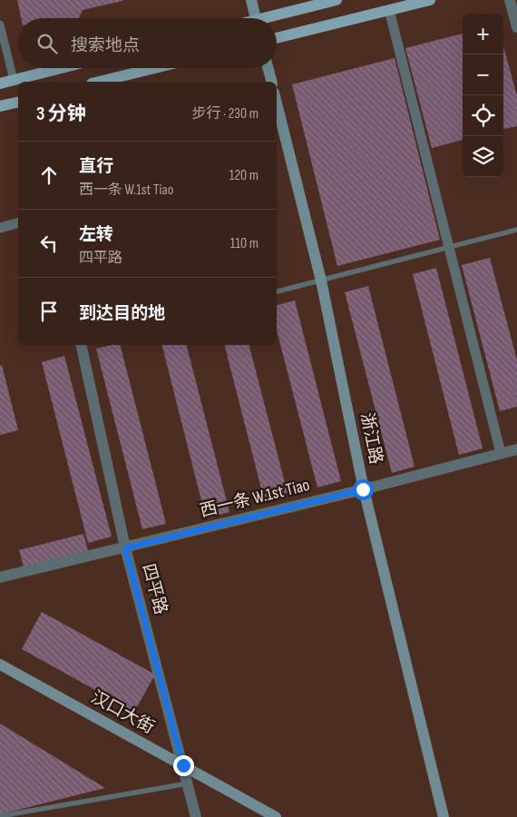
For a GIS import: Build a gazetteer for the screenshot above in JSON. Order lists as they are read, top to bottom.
{
  "streets": {
    "main road": ["浙江路", "汉口大街"],
    "street": ["西一条 W.1st Tiao", "四平路"]
  },
  "crossings": [
    ["浙江路", "西一条 W.1st Tiao"],
    ["西一条 W.1st Tiao", "四平路"],
    ["四平路", "汉口大街"]
  ],
  "page": {
    "map_buttons": ["+", "−"],
    "search": "搜索地点",
    "heading": ["3 分钟", "步行 · 230 m"],
    "list": [
      ["直行", "西一条 W.1st Tiao", "120 m"],
      ["左转", "四平路", "110 m"],
      "到达目的地"
    ]
  }
}
